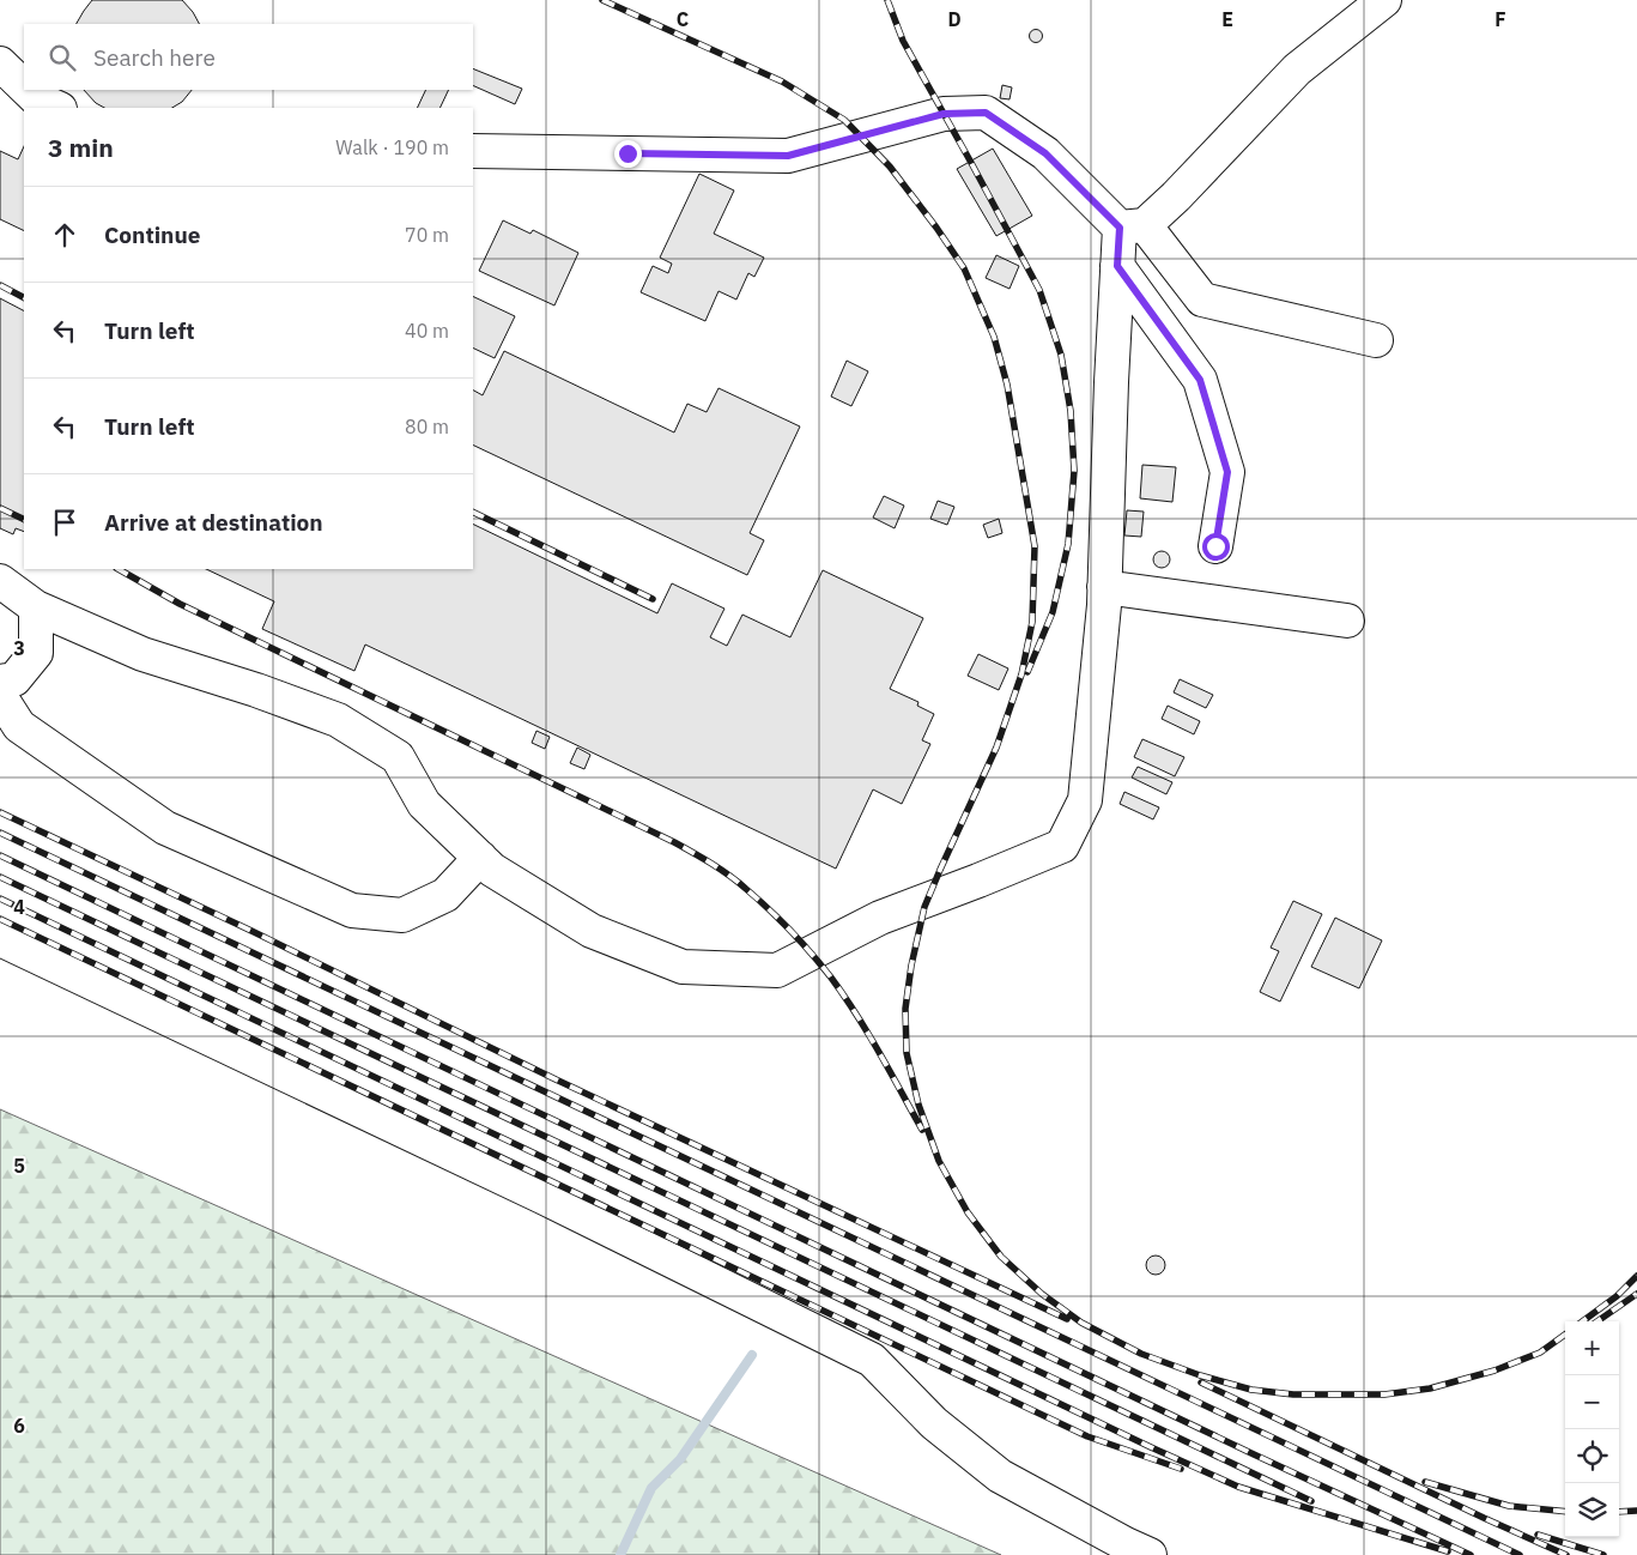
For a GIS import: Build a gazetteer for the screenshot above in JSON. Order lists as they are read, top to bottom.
{
  "page": {
    "search": "Search here",
    "heading": ["3 min", "Walk · 190 m"],
    "list": [
      ["Continue", "70 m"],
      ["Turn left", "40 m"],
      ["Turn left", "80 m"],
      "Arrive at destination"
    ],
    "map_buttons": ["+", "−"]
  },
  "grid": {
    "columns": [
      "C",
      "D",
      "E",
      "F"
    ],
    "rows": [
      "3",
      "4",
      "5",
      "6"
    ]
  }
}
